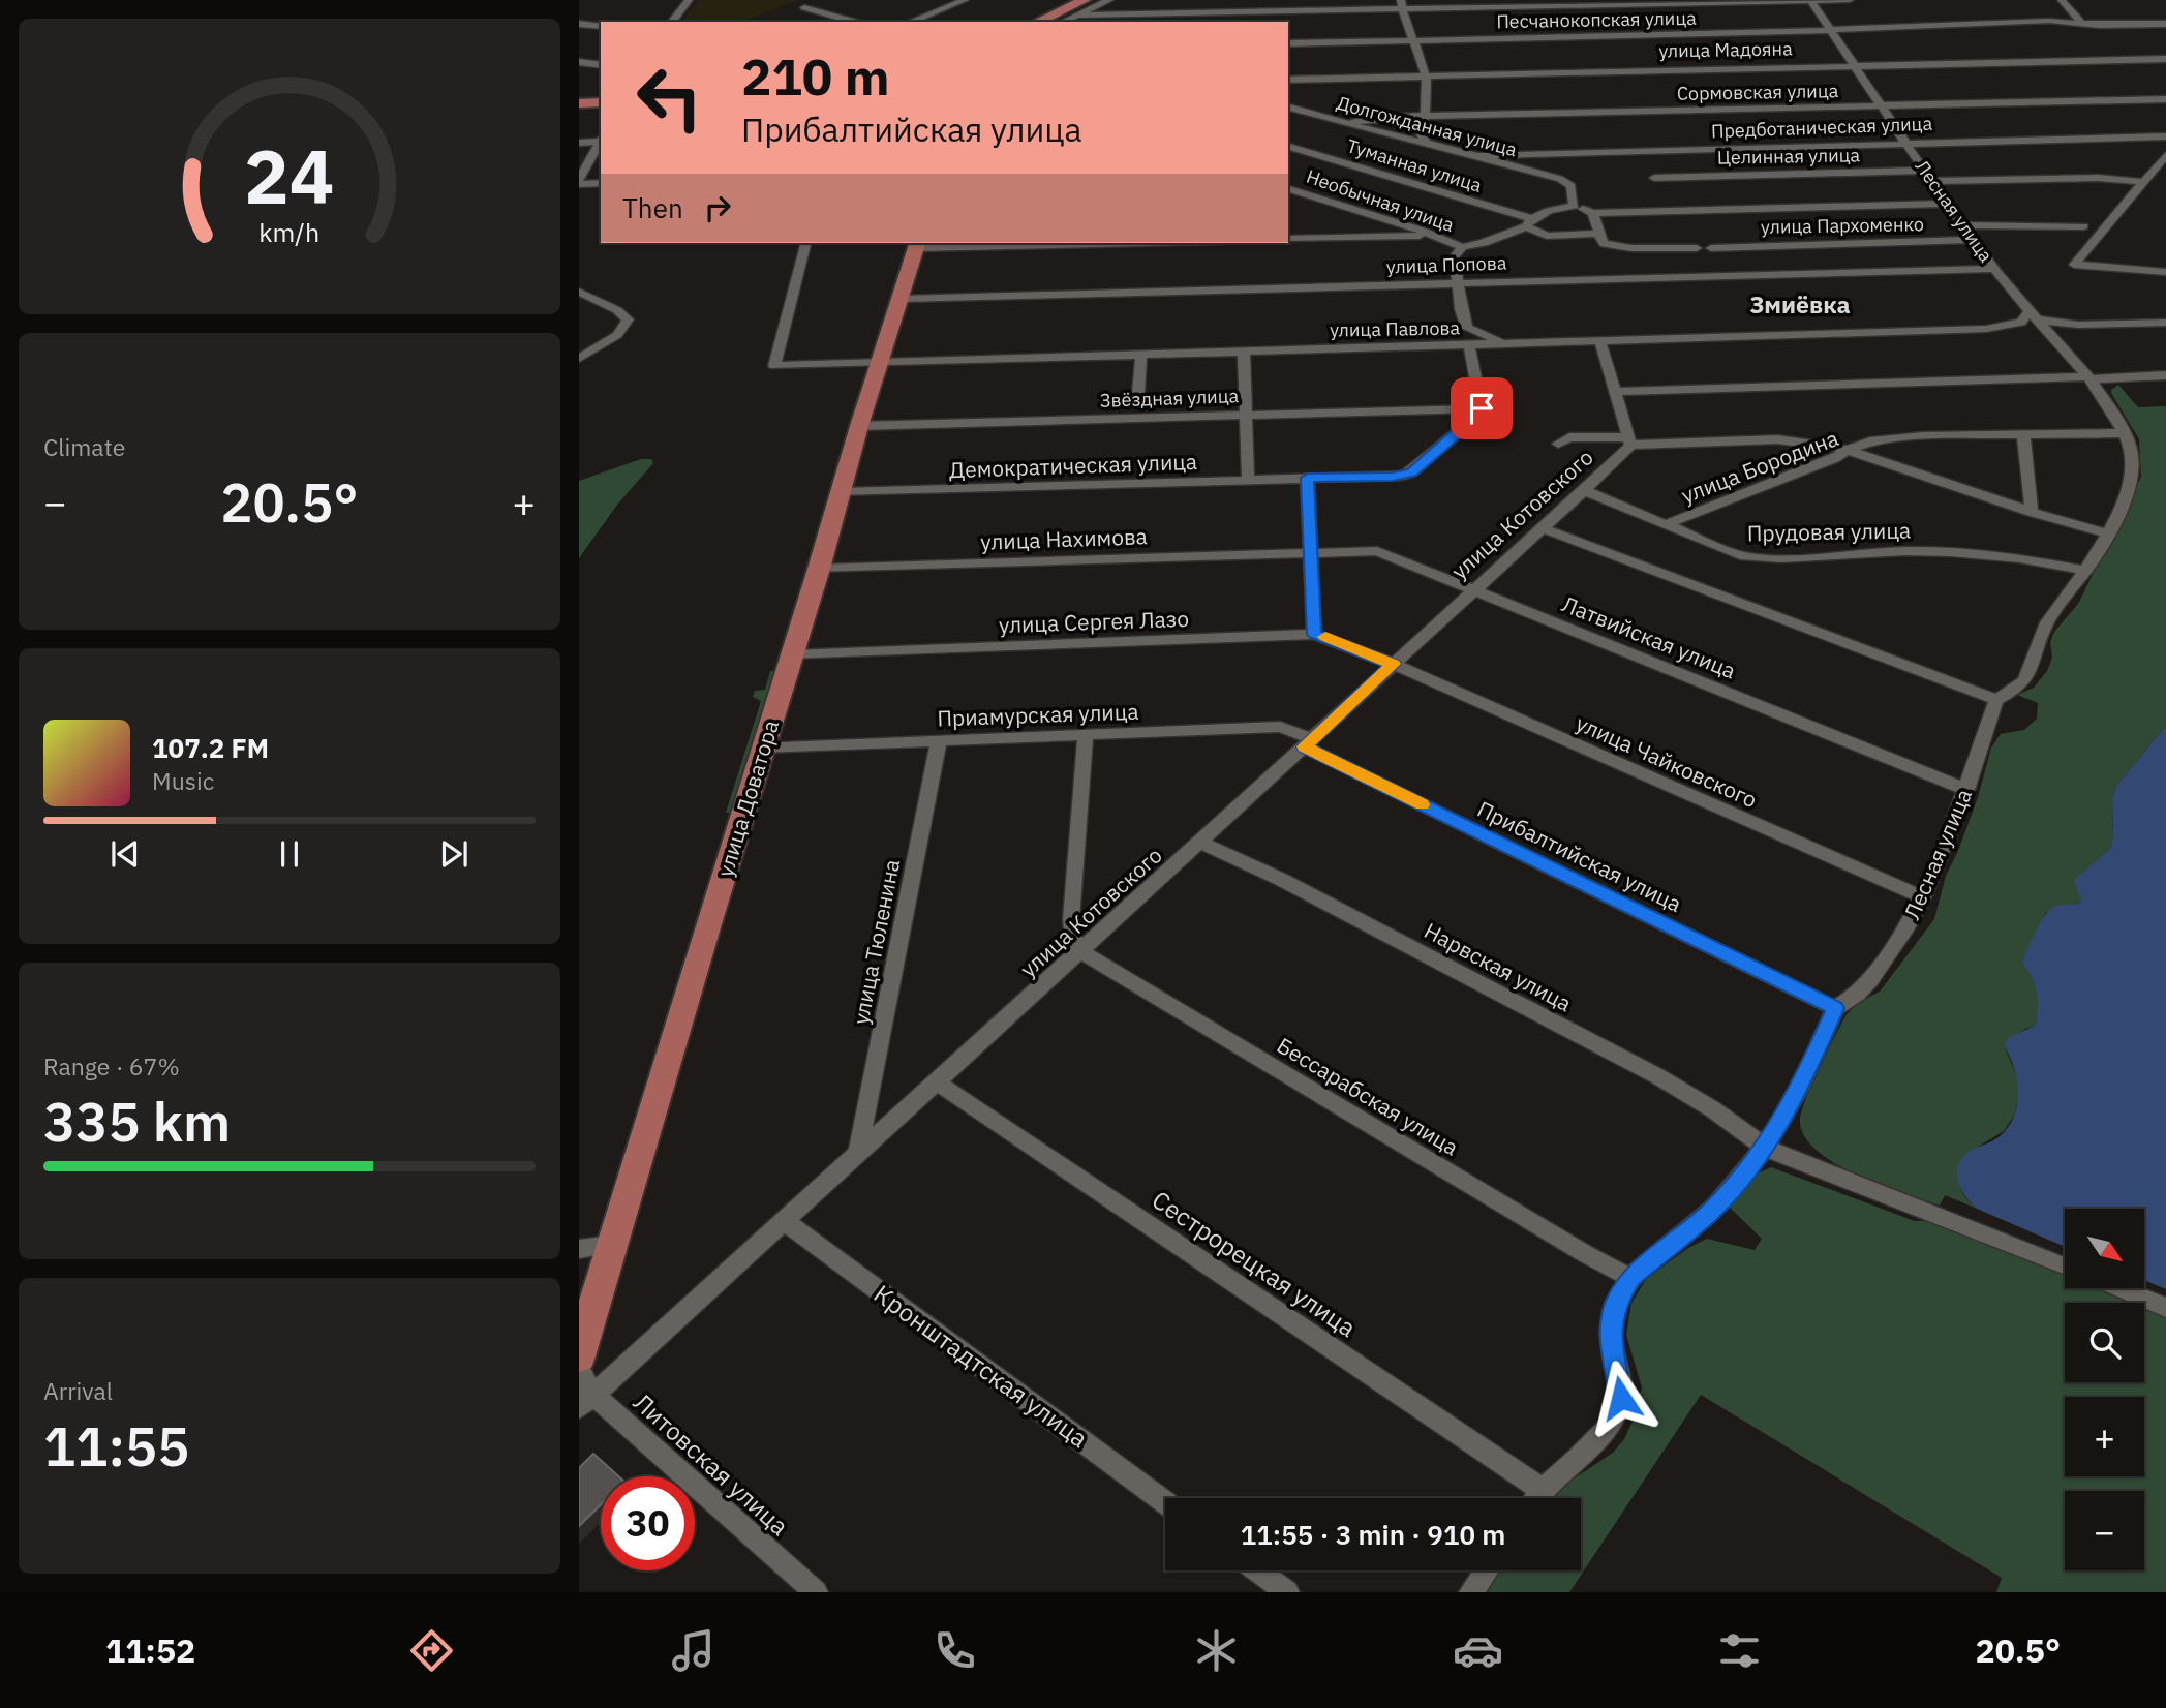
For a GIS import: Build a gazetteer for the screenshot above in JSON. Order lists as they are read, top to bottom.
{
  "streets": {
    "main road": ["улица Доватора"],
    "street": [
      "Песчанокопская улица",
      "улица Мадояна",
      "Сормовская улица",
      "Долгожданная улица",
      "Предботаническая улица",
      "Целинная улица",
      "Туманная улица",
      "Необычная улица",
      "Лесная улица",
      "улица Пархоменко",
      "улица Попова",
      "улица Павлова",
      "Звёздная улица",
      "Демократическая улица",
      "улица Бородина",
      "улица Котовского",
      "Прудовая улица",
      "улица Нахимова",
      "улица Сергея Лазо",
      "Латвийская улица",
      "Приамурская улица",
      "улица Чайковского",
      "Прибалтийская улица",
      "улица Тюленина",
      "Нарвская улица",
      "Бессарабская улица",
      "Сестрорецкая улица",
      "Кронштадтская улица",
      "Литовская улица"
    ]
  },
  "crossings": [
    ["Песчанокопская улица", "Лесная улица"],
    ["улица Мадояна", "Лесная улица"],
    ["Сормовская улица", "Долгожданная улица"],
    ["Сормовская улица", "Лесная улица"],
    ["Долгожданная улица", "Предботаническая улица"],
    ["Предботаническая улица", "Лесная улица"],
    ["Целинная улица", "Лесная улица"],
    ["Лесная улица", "улица Пархоменко"],
    ["Лесная улица", "улица Попова"],
    ["Лесная улица", "улица Павлова"],
    ["Лесная улица", "улица Бородина"],
    ["Лесная улица", "улица Котовского"],
    ["Лесная улица", "Прудовая улица"],
    ["Лесная улица", "Латвийская улица"],
    ["Лесная улица", "улица Чайковского"],
    ["Лесная улица", "Прибалтийская улица"],
    ["улица Попова", "улица Доватора"],
    ["улица Павлова", "улица Доватора"],
    ["Звёздная улица", "Демократическая улица"],
    ["Звёздная улица", "улица Доватора"],
    ["Демократическая улица", "улица Доватора"],
    ["улица Бородина", "улица Котовского"],
    ["улица Бородина", "Прудовая улица"],
    ["улица Котовского", "Прудовая улица"],
    ["улица Котовского", "улица Сергея Лазо"],
    ["улица Котовского", "Латвийская улица"],
    ["улица Котовского", "Приамурская улица"],
    ["улица Котовского", "улица Чайковского"],
    ["улица Котовского", "Прибалтийская улица"],
    ["улица Котовского", "улица Тюленина"],
    ["улица Котовского", "Нарвская улица"],
    ["улица Котовского", "Бессарабская улица"],
    ["улица Котовского", "Сестрорецкая улица"],
    ["улица Котовского", "Кронштадтская улица"],
    ["улица Котовского", "Литовская улица"],
    ["улица Нахимова", "Латвийская улица"],
    ["улица Нахимова", "улица Доватора"],
    ["улица Сергея Лазо", "улица Чайковского"],
    ["улица Сергея Лазо", "улица Доватора"],
    ["Приамурская улица", "улица Доватора"],
    ["Приамурская улица", "Прибалтийская улица"],
    ["Приамурская улица", "улица Тюленина"]
  ],
  "districts": ["Змиёвка"],
  "north": "bottom right",
  "page": {
    "turn": ["210 m", "Прибалтийская улица"],
    "then": "Then",
    "tile": [
      "Climate",
      ["Range · 67%", "335 km"],
      ["Arrival", "11:55"]
    ],
    "heat": ["−", "20.5°", "+"],
    "song": ["107.2 FM", "Music"],
    "map_buttons": ["+", "−"],
    "limit": "30",
    "trip": "11:55 · 3 min · 910 m",
    "tabs": ["11:52", "20.5°"],
    "gauge": ["24", "km/h"]
  }
}
